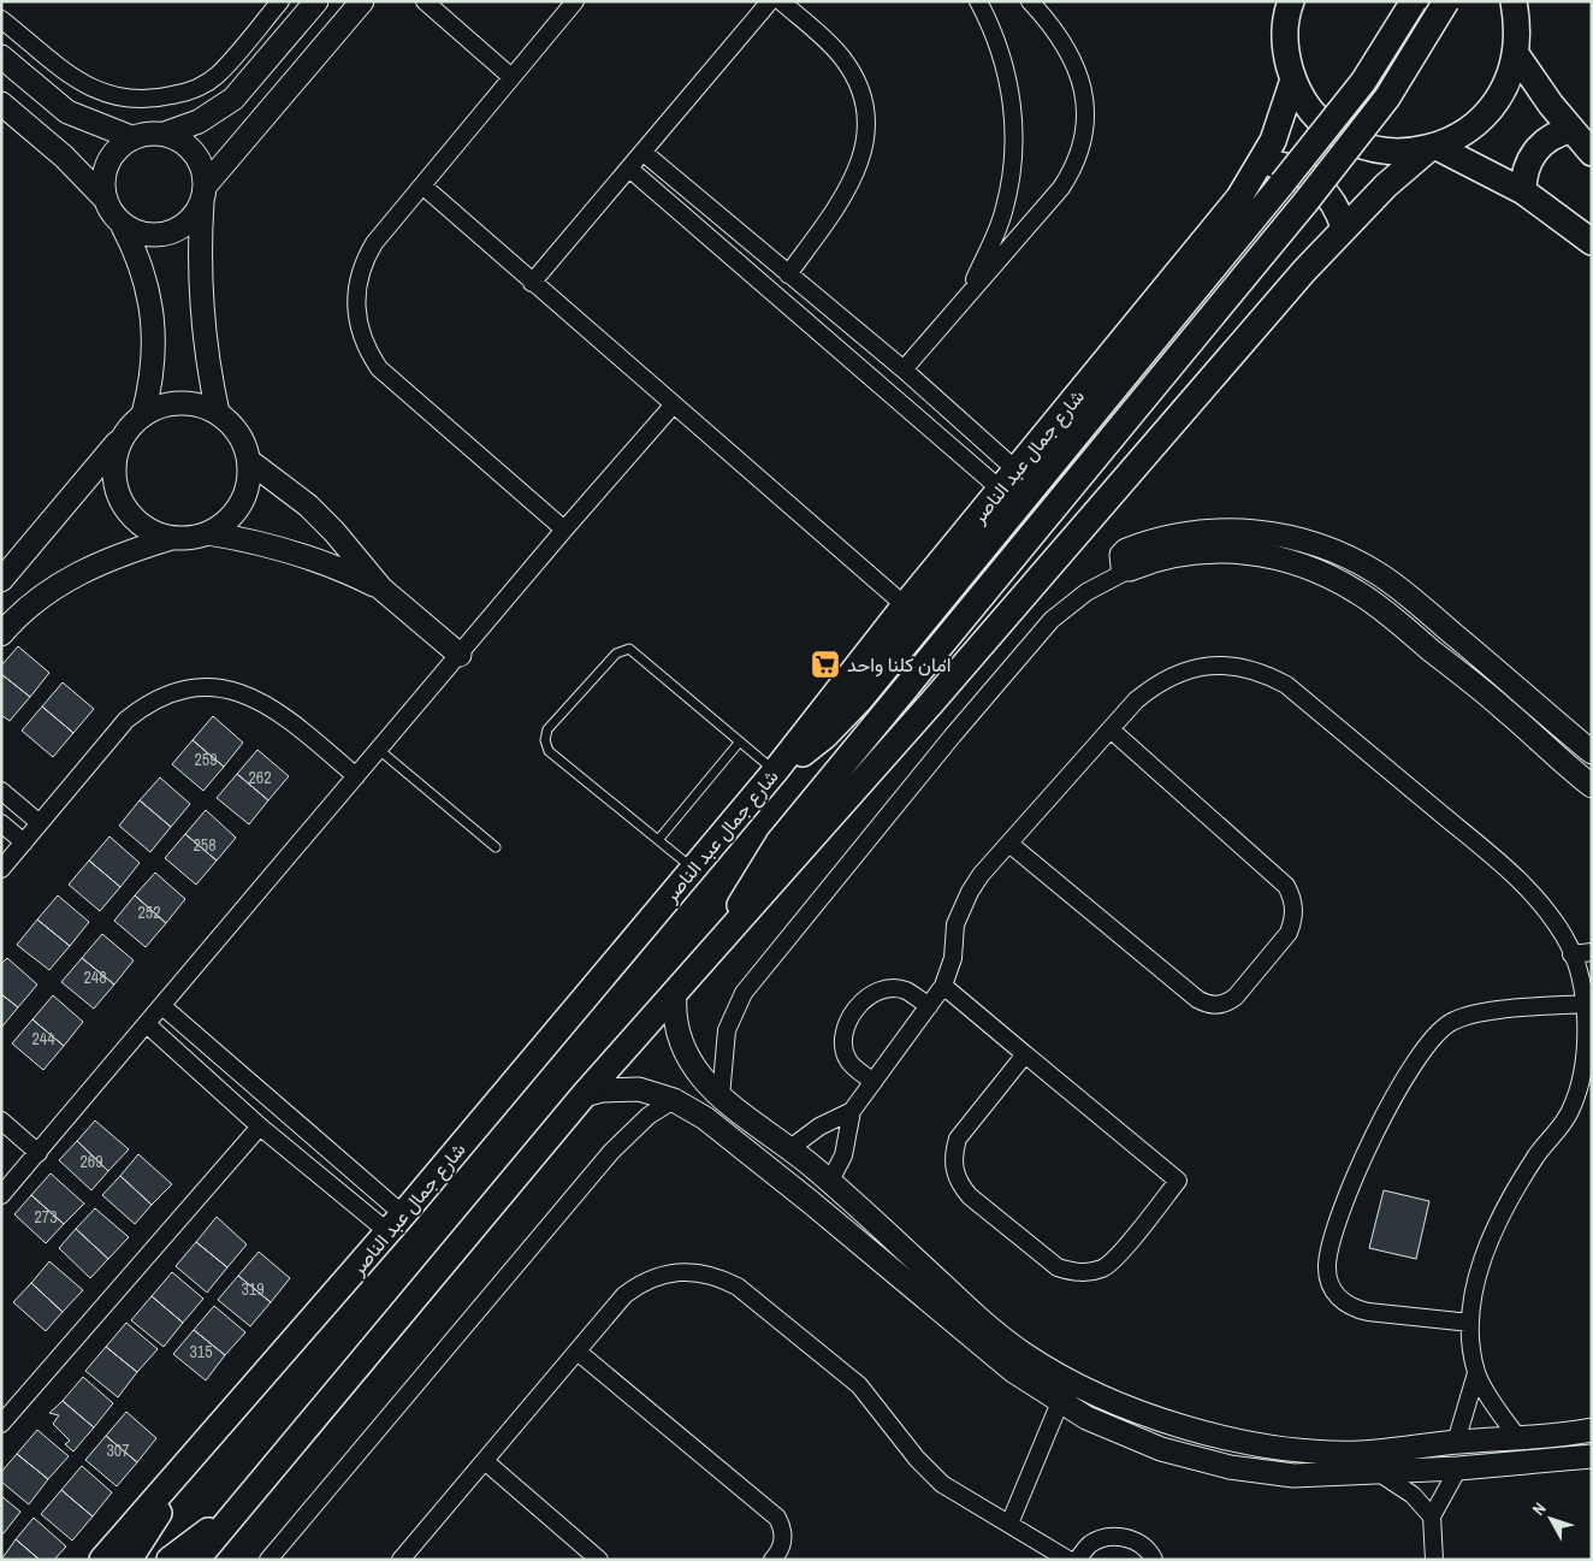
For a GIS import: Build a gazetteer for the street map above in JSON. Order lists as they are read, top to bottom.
{
  "streets": {
    "main road": ["شارع جمال عبد الناصر"]
  },
  "places": {
    "supermarket": ["امان كلنا واحد"]
  },
  "house_numbers": [
    "259",
    "262",
    "258",
    "252",
    "248",
    "244",
    "269",
    "273",
    "319",
    "315",
    "307"
  ],
  "north": "top left"
}
